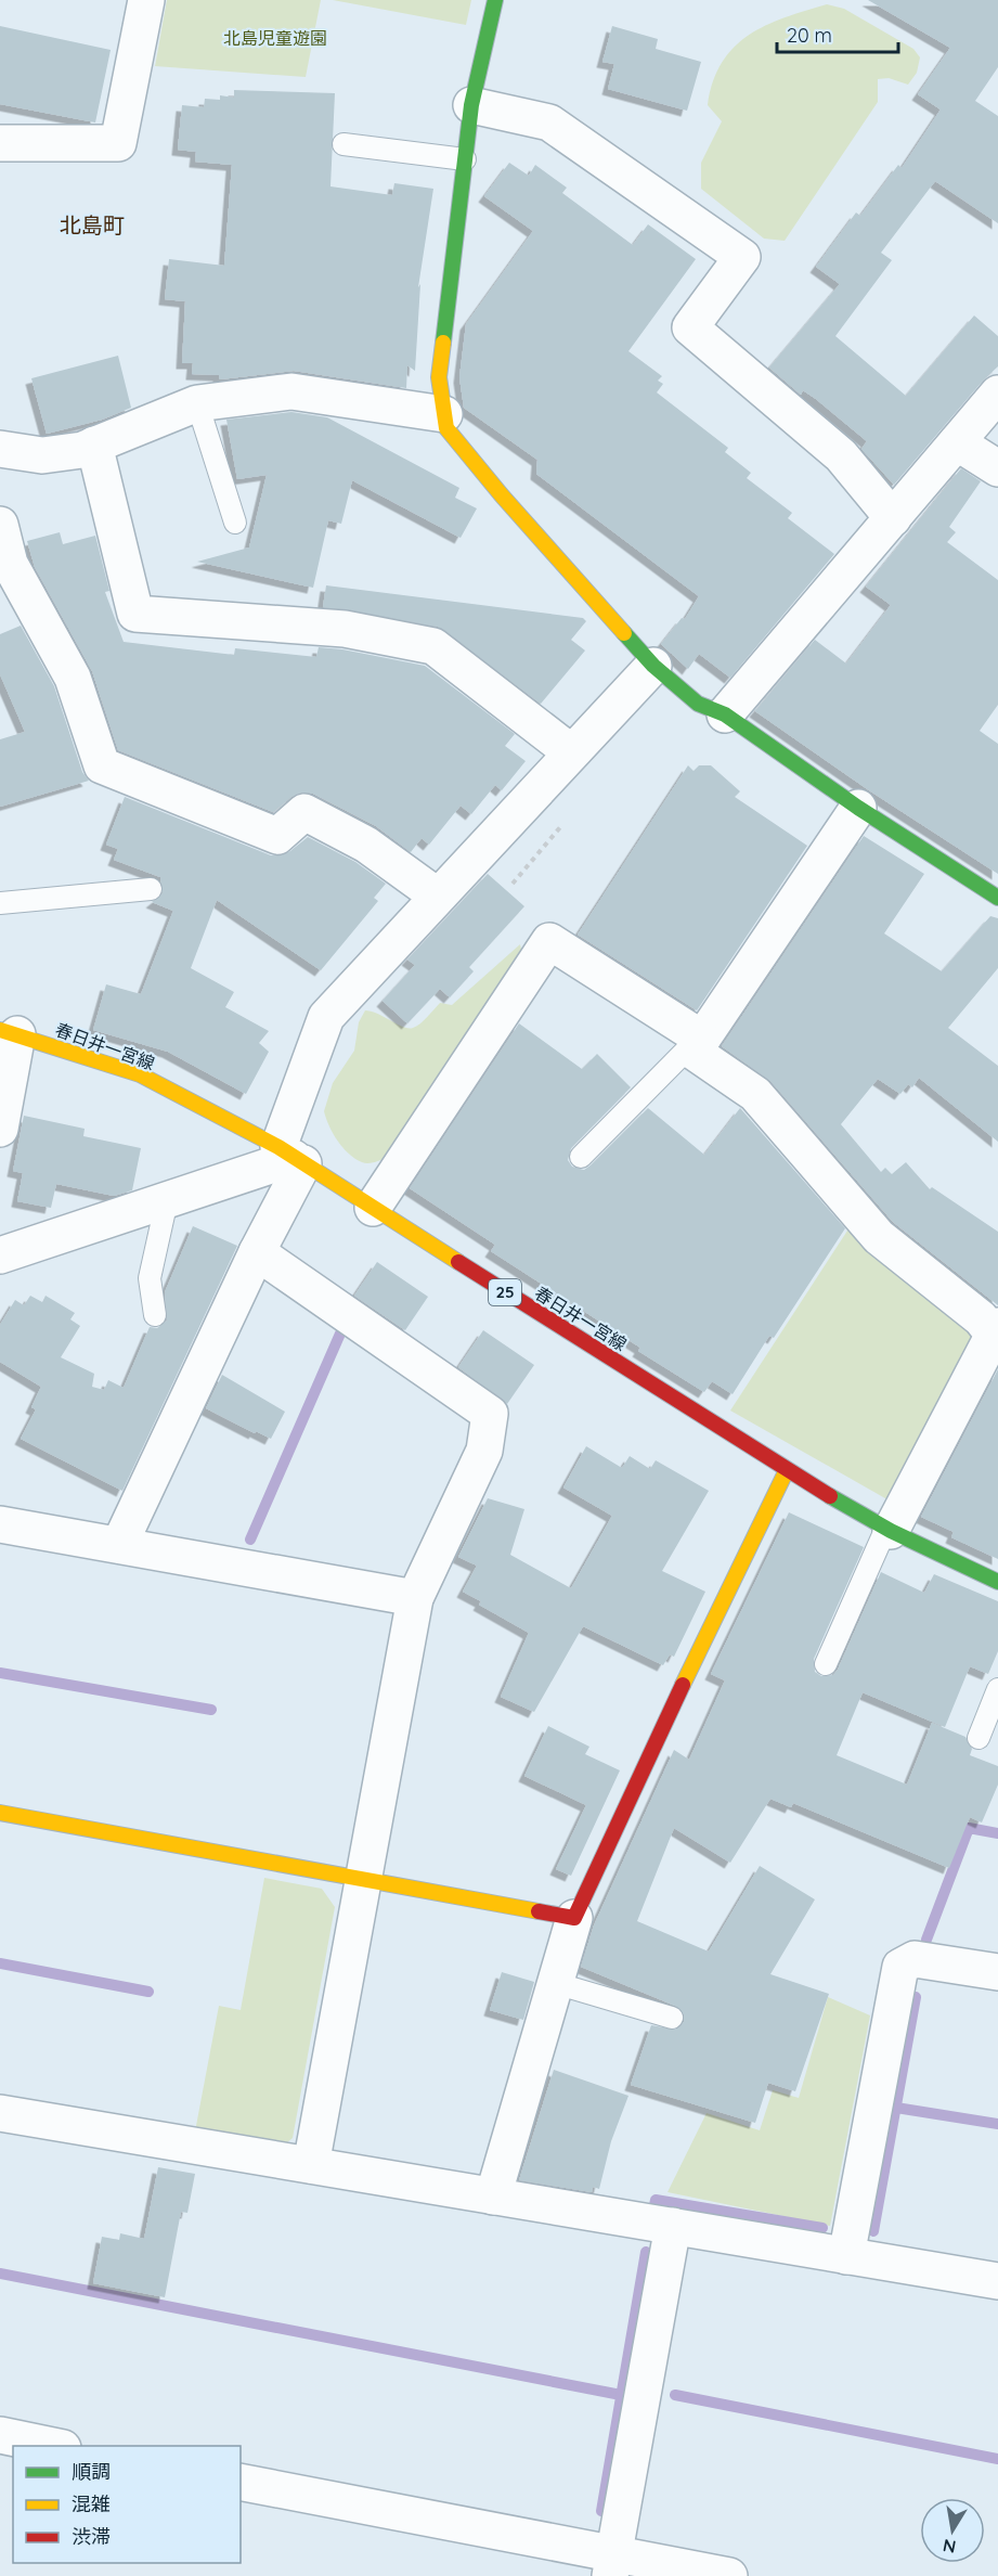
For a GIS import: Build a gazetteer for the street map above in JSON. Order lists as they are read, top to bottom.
{
  "streets": {
    "street": ["春日井一宮線", "25"]
  },
  "districts": ["北島町"],
  "parks": ["北島児童遊園"],
  "legend": ["順調", "混雑", "渋滞"],
  "scale_bar": "20 m",
  "north": "bottom"
}
